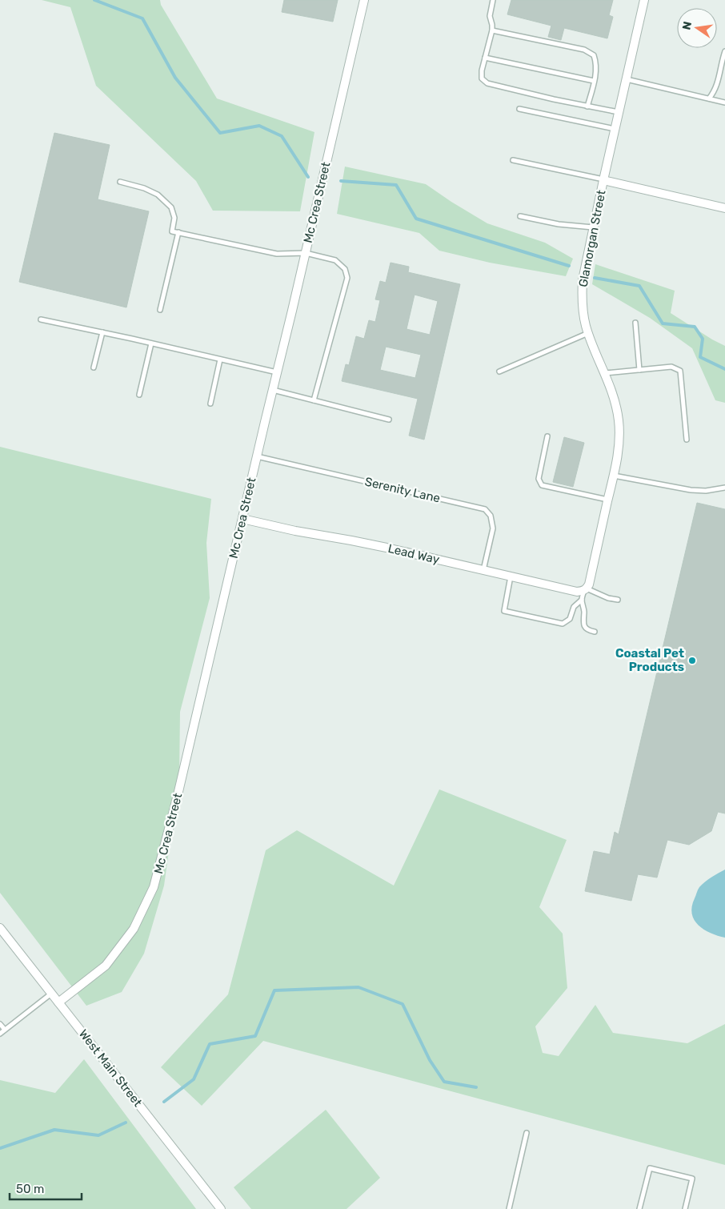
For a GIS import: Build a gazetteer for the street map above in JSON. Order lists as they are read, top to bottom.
{
  "streets": {
    "street": [
      "Mc Crea Street",
      "Glamorgan Street",
      "Lead Way",
      "West Main Street"
    ],
    "lane": ["Serenity Lane"]
  },
  "crossings": [
    ["Mc Crea Street", "Serenity Lane"],
    ["Mc Crea Street", "Lead Way"],
    ["Mc Crea Street", "West Main Street"],
    ["Glamorgan Street", "Lead Way"],
    ["Serenity Lane", "Lead Way"]
  ],
  "places": ["Coastal Pet Products"],
  "scale_bar": "50 m",
  "north": "left"
}
